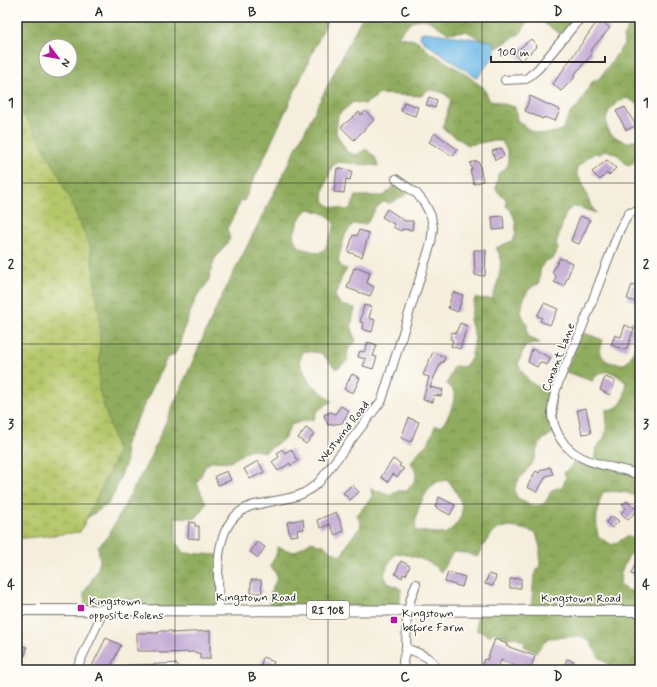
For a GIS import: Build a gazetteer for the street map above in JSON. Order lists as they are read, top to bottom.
{
  "streets": {
    "main road": ["Kingstown Road", "RI 108"],
    "street": ["Conant Lane", "Westwind Road"]
  },
  "crossings": [
    ["Westwind Road", "Kingstown Road"]
  ],
  "places": {
    "transit": ["Kingstown opposite Rolens", "Kingstown before Farm"]
  },
  "scale_bar": "100 m",
  "north": "bottom right",
  "grid": {
    "columns": [
      "A",
      "B",
      "C",
      "D"
    ],
    "rows": [
      "1",
      "2",
      "3",
      "4"
    ]
  }
}
